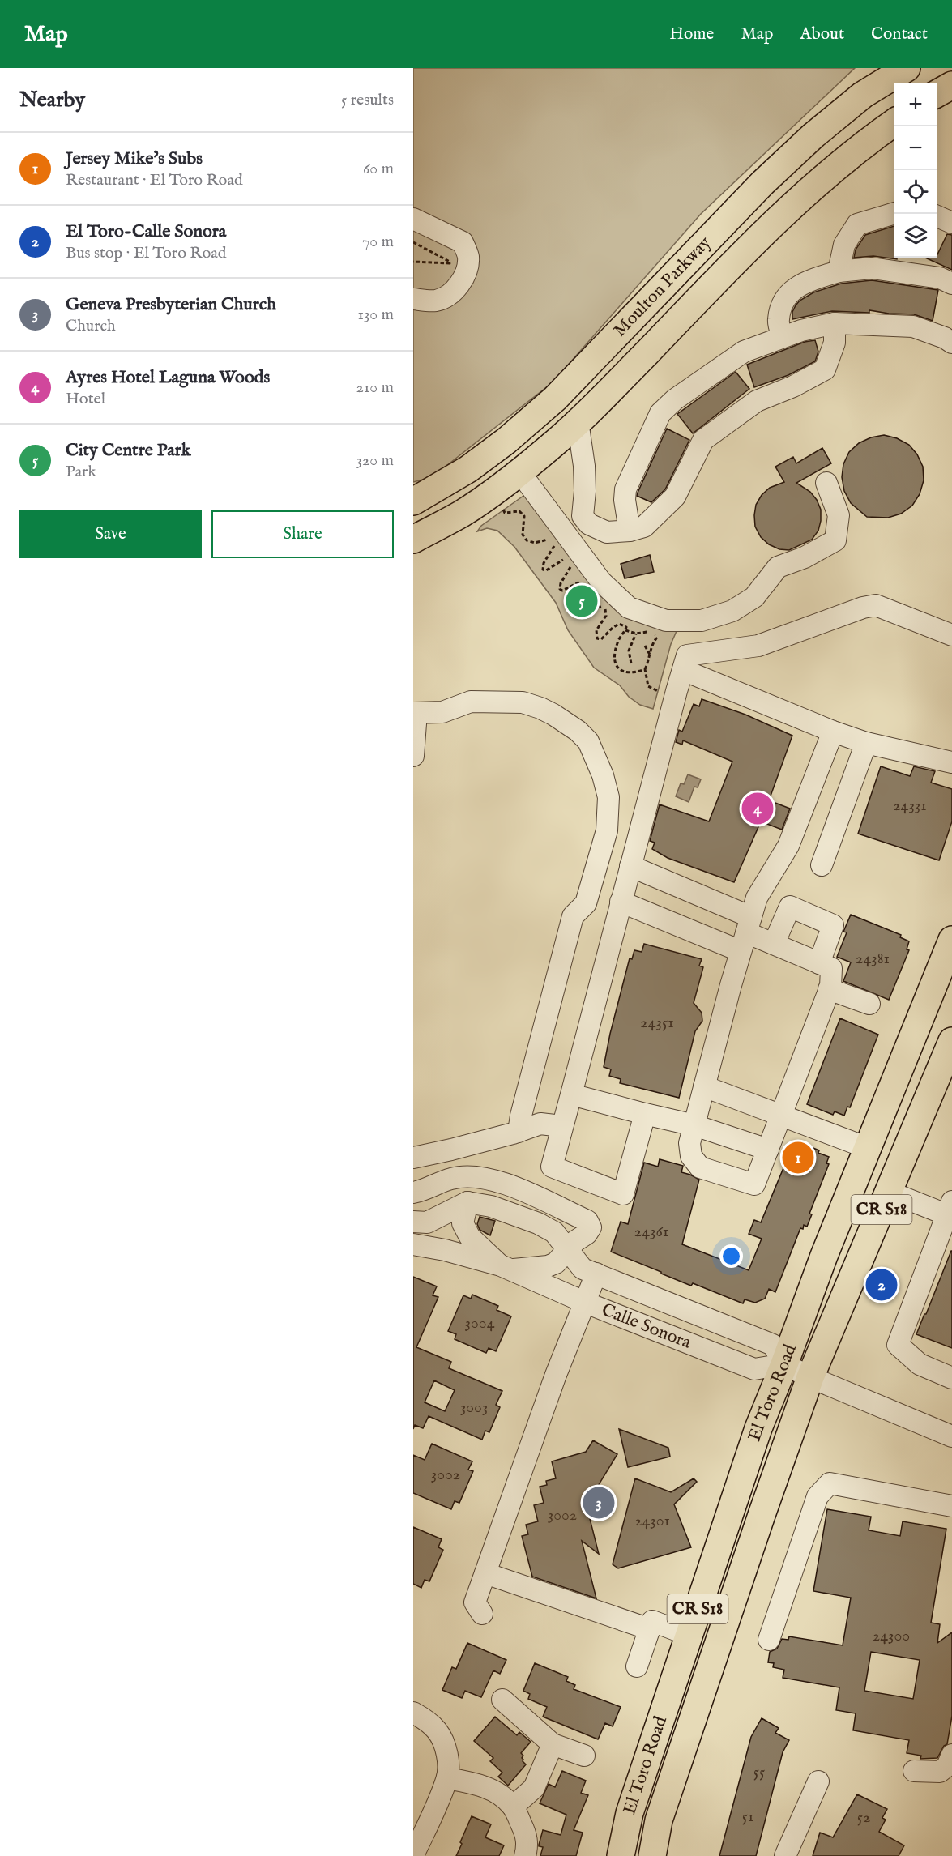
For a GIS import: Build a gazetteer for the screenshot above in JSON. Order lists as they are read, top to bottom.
{
  "streets": {
    "main road": ["Moulton Parkway", "CR S18", "El Toro Road"],
    "street": ["Calle Sonora"]
  },
  "crossings": [
    ["Calle Sonora", "El Toro Road"]
  ],
  "house_numbers": [
    "24331",
    "24381",
    "24351",
    "24361",
    "3004",
    "3003",
    "3002",
    "3002",
    "24301",
    "24300",
    "55",
    "51",
    "52"
  ],
  "page": {
    "header": "Map",
    "nav": [
      "Home",
      "Map",
      "About",
      "Contact"
    ],
    "heading": ["Nearby", "5 results"],
    "map_buttons": ["+", "−"],
    "list": [
      {
        "mark": "1",
        "name": "Jersey Mike's Subs",
        "note": "Restaurant · El Toro Road",
        "value": "60 m"
      },
      {
        "mark": "2",
        "name": "El Toro-Calle Sonora",
        "note": "Bus stop · El Toro Road",
        "value": "70 m"
      },
      {
        "mark": "3",
        "name": "Geneva Presbyterian Church",
        "note": "Church",
        "value": "130 m"
      },
      {
        "mark": "4",
        "name": "Ayres Hotel Laguna Woods",
        "note": "Hotel",
        "value": "210 m"
      },
      {
        "mark": "5",
        "name": "City Centre Park",
        "note": "Park",
        "value": "320 m"
      }
    ],
    "buttons": ["Save", "Share"],
    "pins": [
      "5",
      "4",
      "1",
      "2",
      "3"
    ]
  }
}
